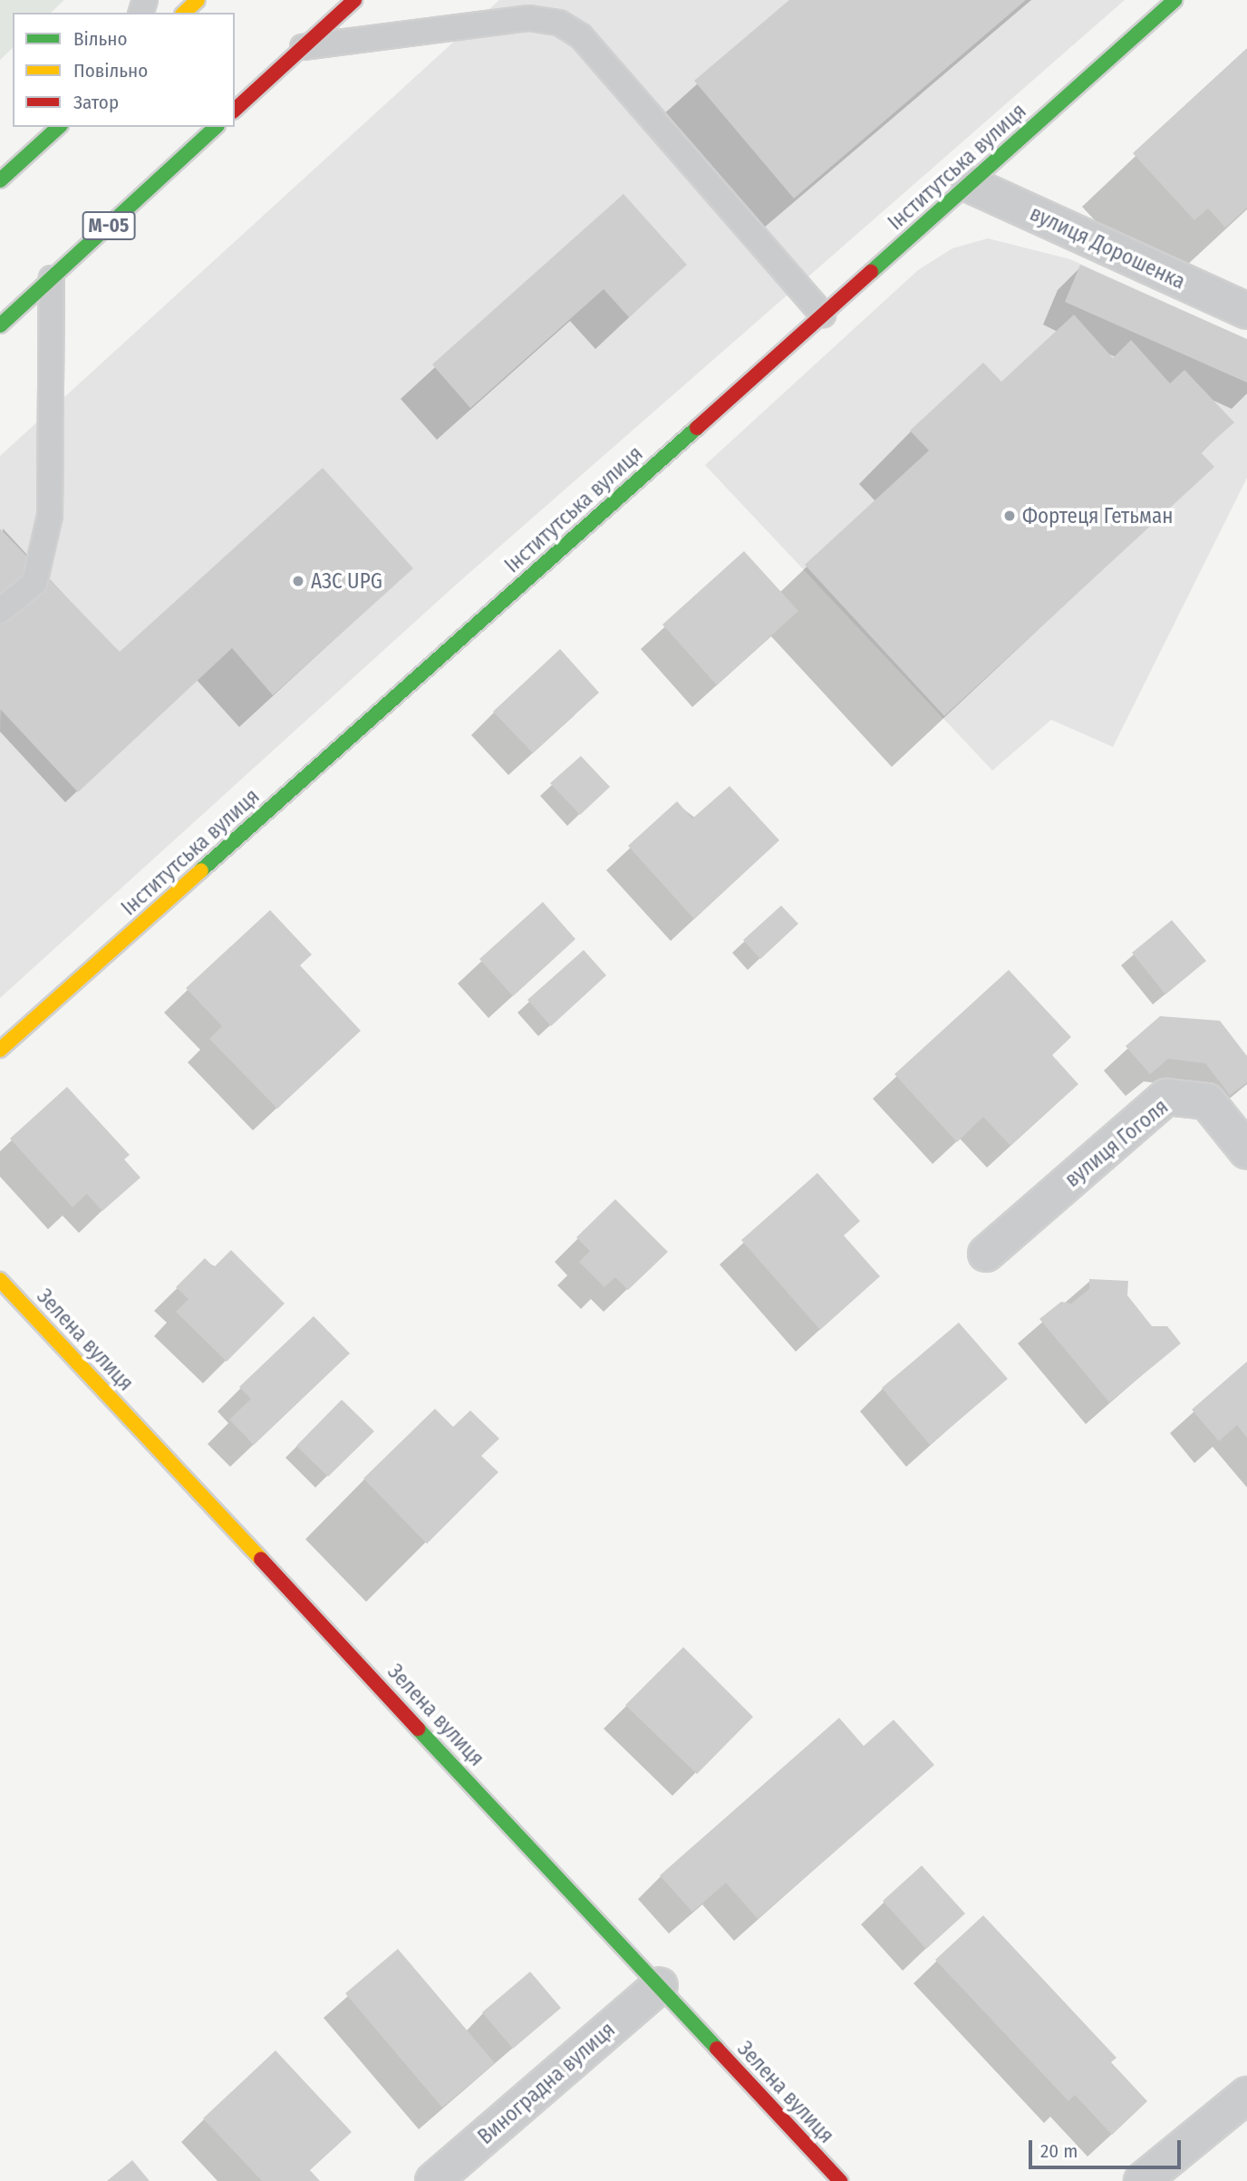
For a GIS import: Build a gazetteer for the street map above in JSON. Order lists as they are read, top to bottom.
{
  "streets": {
    "main road": ["Інститутська вулиця", "М-05", "Зелена вулиця"],
    "street": ["вулиця Дорошенка", "вулиця Гоголя", "Виноградна вулиця"]
  },
  "crossings": [
    ["Інститутська вулиця", "вулиця Дорошенка"],
    ["Зелена вулиця", "Виноградна вулиця"]
  ],
  "places": ["Фортеця Гетьман", "АЗС UPG"],
  "legend": ["Вільно", "Повільно", "Затор"],
  "scale_bar": "20 m"
}
